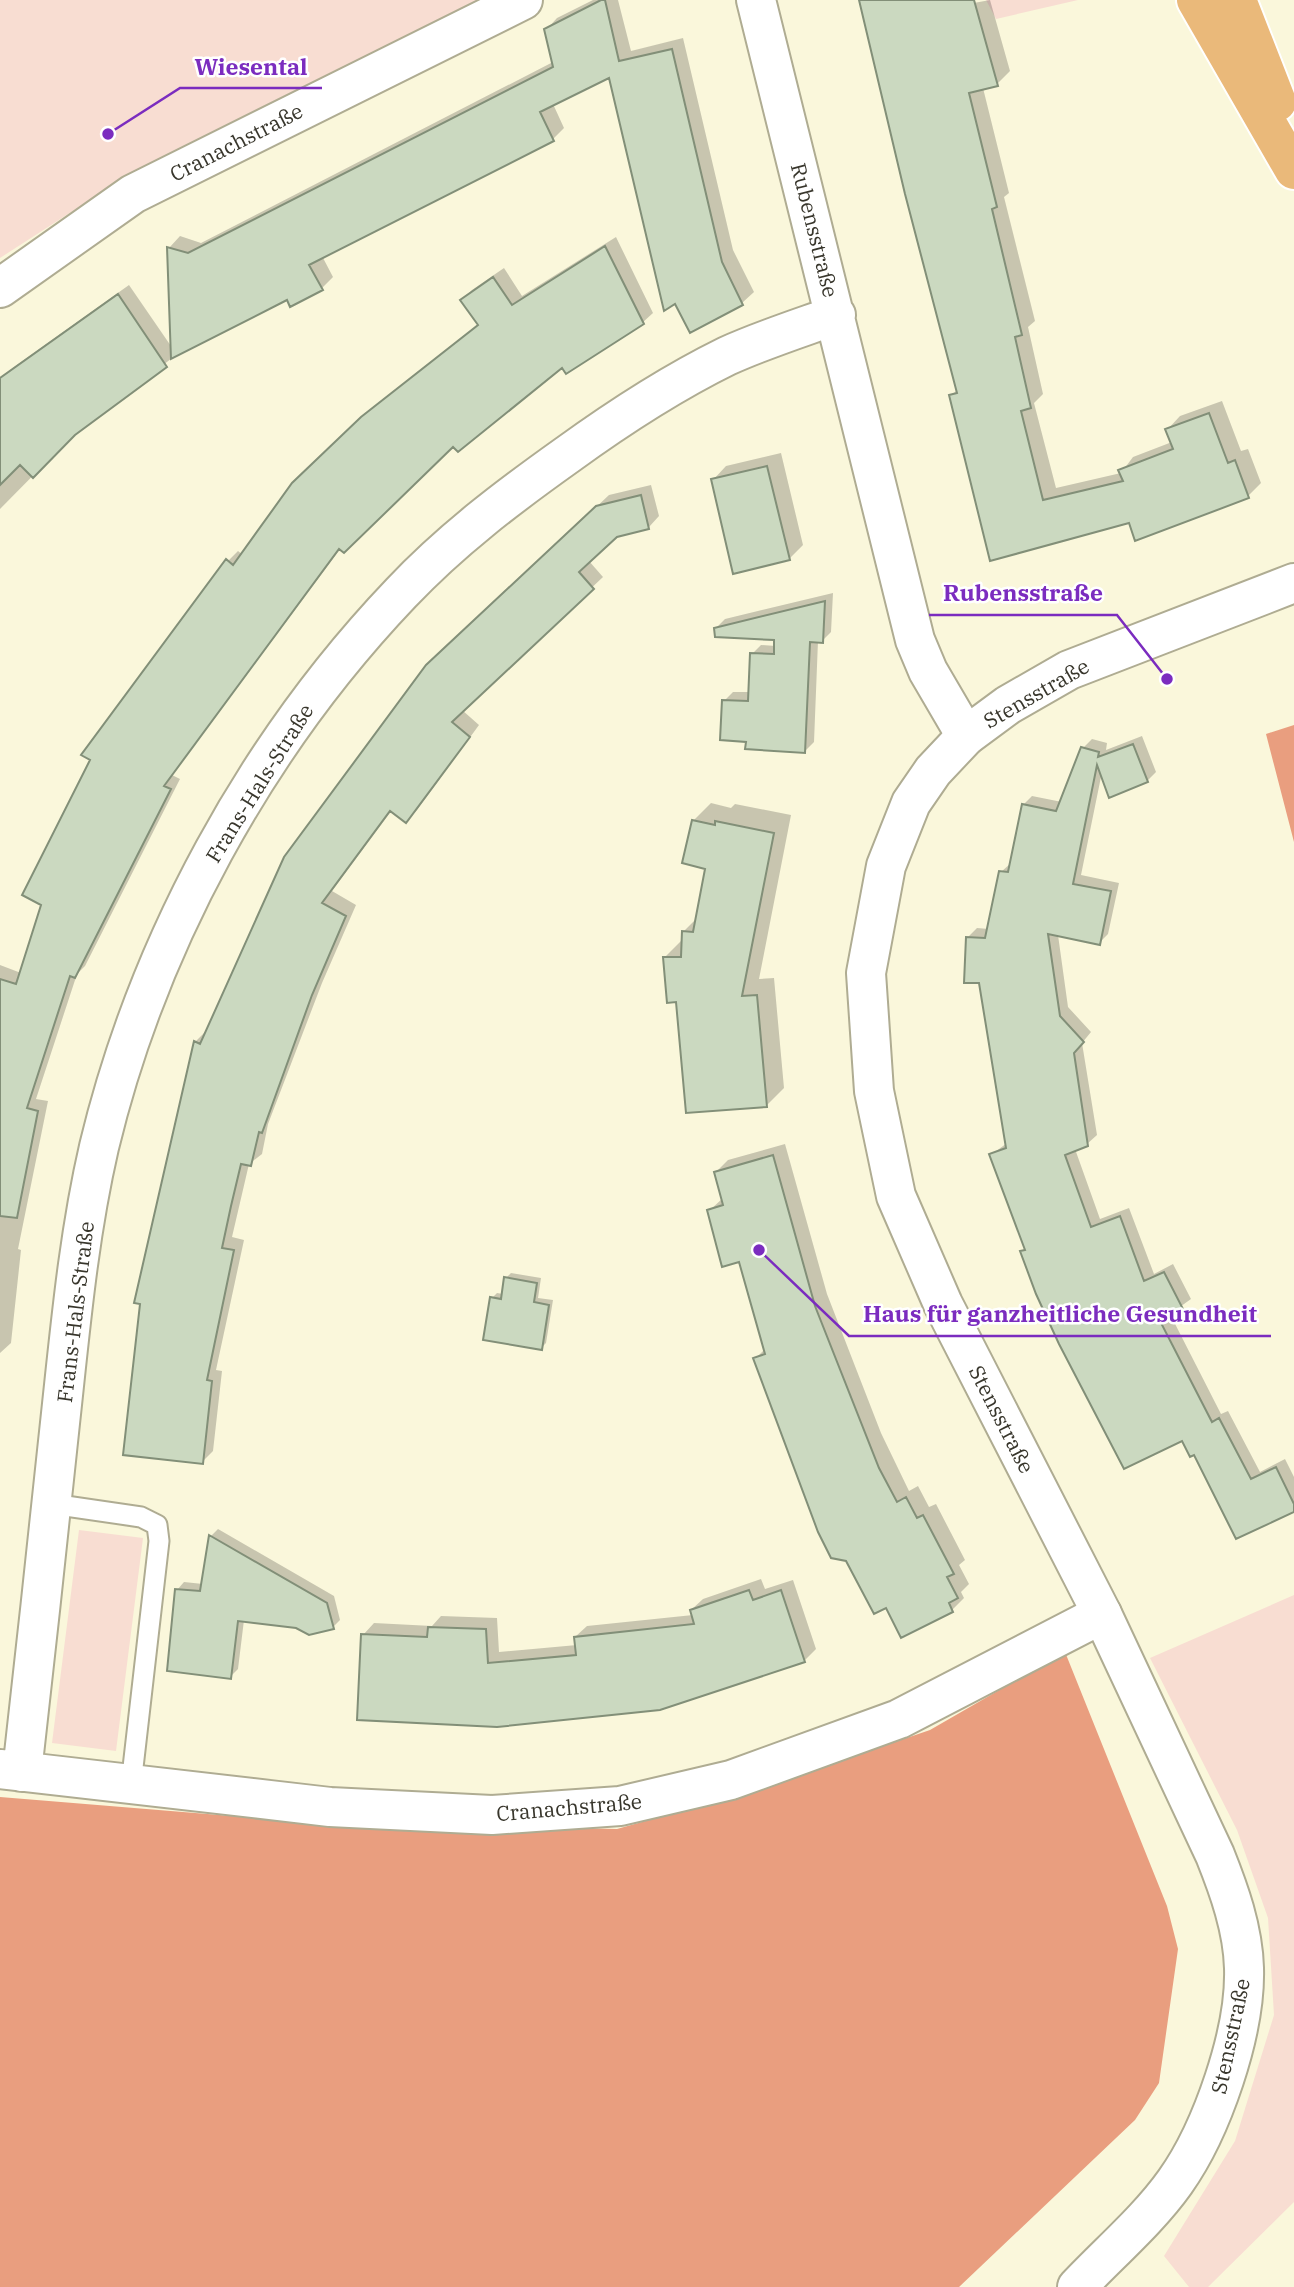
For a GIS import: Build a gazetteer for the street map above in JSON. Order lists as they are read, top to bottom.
{
  "streets": {
    "street": [
      "Cranachstraße",
      "Rubensstraße",
      "Stensstraße",
      "Frans-Hals-Straße"
    ]
  },
  "crossings": [
    ["Cranachstraße", "Stensstraße"],
    ["Cranachstraße", "Frans-Hals-Straße"],
    ["Rubensstraße", "Stensstraße"],
    ["Rubensstraße", "Frans-Hals-Straße"]
  ],
  "places": ["Wiesental", "Rubensstraße", "Haus für ganzheitliche Gesundheit"]
}
